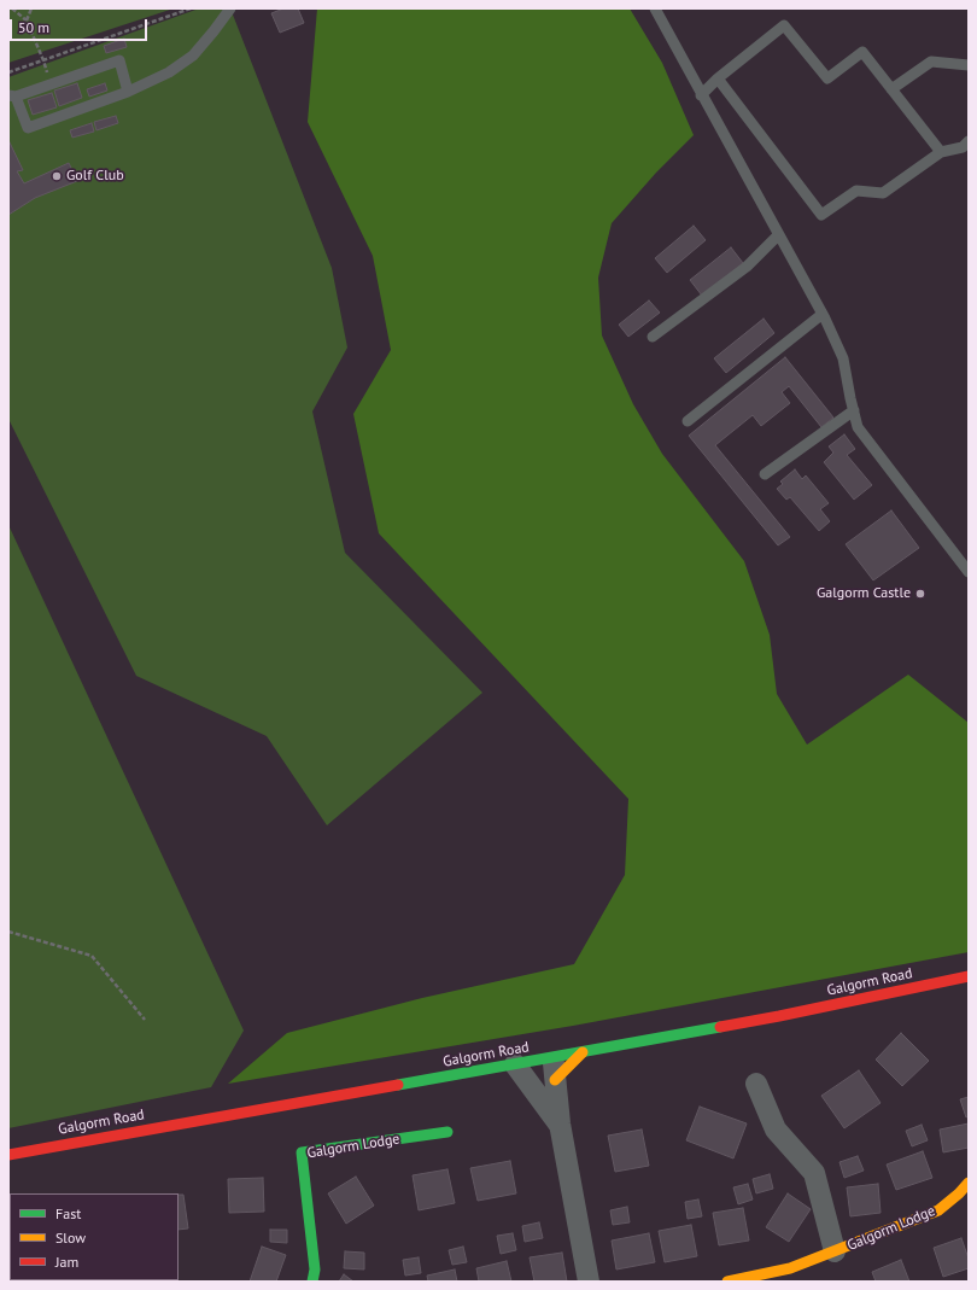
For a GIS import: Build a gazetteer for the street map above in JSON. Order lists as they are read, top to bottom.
{
  "streets": {
    "main road": ["Galgorm Road", "Galgorm Lodge"]
  },
  "places": ["Golf Club", "Galgorm Castle"],
  "legend": ["Fast", "Slow", "Jam"],
  "scale_bar": "50 m"
}
